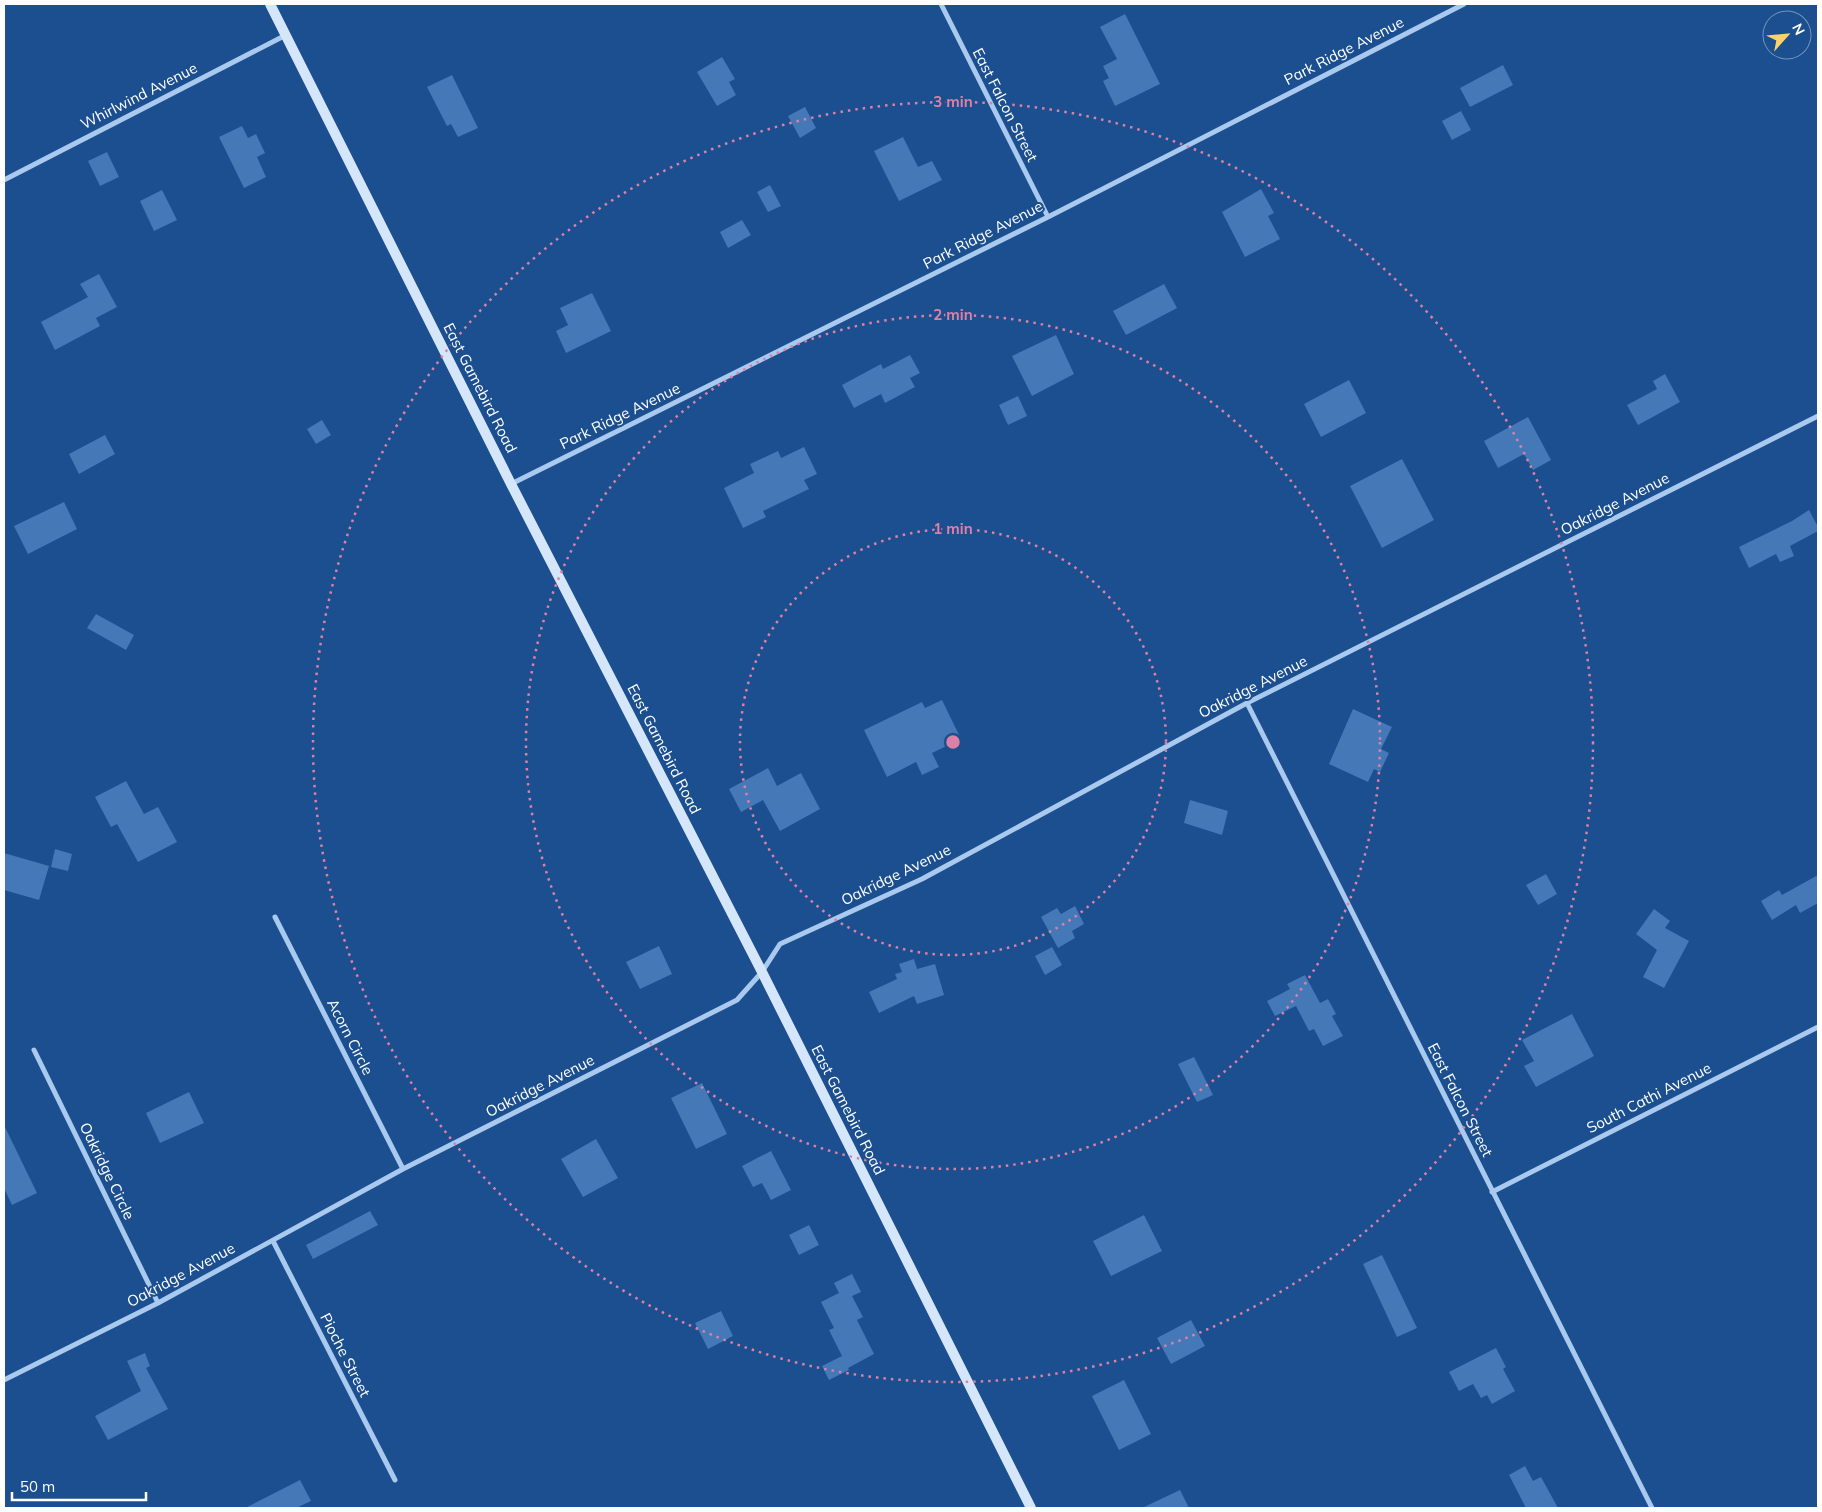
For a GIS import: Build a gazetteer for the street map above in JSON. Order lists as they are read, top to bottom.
{
  "streets": {
    "main road": ["East Gamebird Road"],
    "street": [
      "Park Ridge Avenue",
      "Whirlwind Avenue",
      "East Falcon Street",
      "Oakridge Avenue",
      "Acorn Circle",
      "South Cathi Avenue",
      "Oakridge Circle",
      "Pioche Street"
    ]
  },
  "crossings": [
    ["Park Ridge Avenue", "East Falcon Street"],
    ["Park Ridge Avenue", "East Gamebird Road"],
    ["Whirlwind Avenue", "East Gamebird Road"],
    ["East Falcon Street", "Oakridge Avenue"],
    ["East Falcon Street", "South Cathi Avenue"],
    ["East Gamebird Road", "Oakridge Avenue"],
    ["Oakridge Avenue", "Acorn Circle"],
    ["Oakridge Avenue", "Oakridge Circle"],
    ["Oakridge Avenue", "Pioche Street"]
  ],
  "scale_bar": "50 m",
  "north": "top right",
  "rings": ["3 min", "2 min", "1 min"]
}
